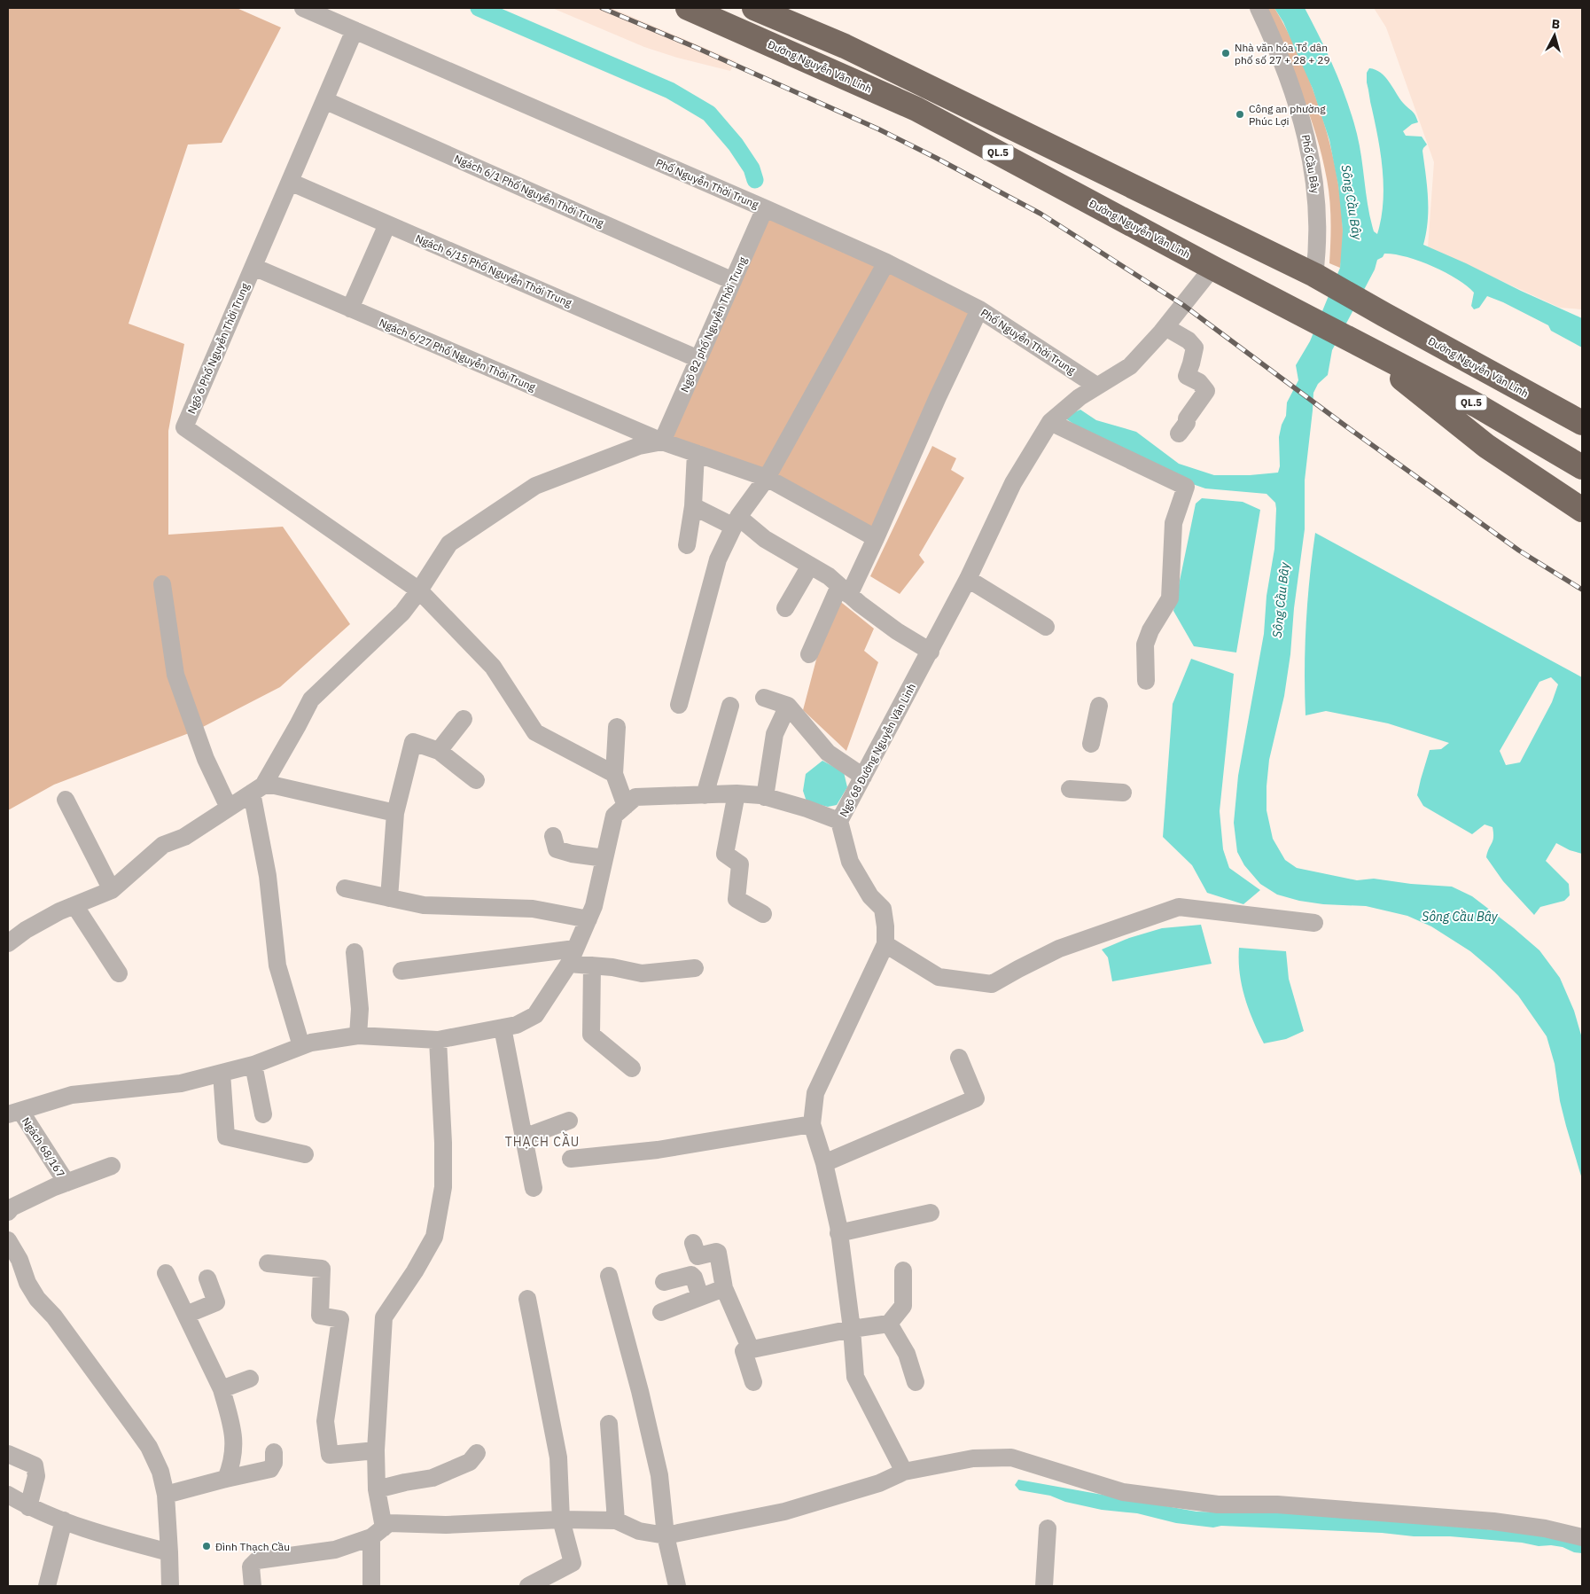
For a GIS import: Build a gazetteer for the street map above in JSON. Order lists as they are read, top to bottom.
{
  "streets": {
    "highway": ["Đường Nguyễn Văn Linh", "QL.5"],
    "street": [
      "Phố Cầu Bây",
      "Phố Nguyễn Thời Trung",
      "Ngách 6/1 Phố Nguyễn Thời Trung",
      "Ngách 6/15 Phố Nguyễn Thời Trung",
      "Ngõ 82 phố Nguyễn Thời Trung",
      "Ngõ 6 Phố Nguyễn Thời Trung",
      "Ngách 6/27 Phố Nguyễn Thời Trung",
      "Ngõ 68 Đường Nguyễn Văn Linh",
      "Ngách 68/167"
    ]
  },
  "crossings": [
    ["Đường Nguyễn Văn Linh", "Phố Cầu Bây"],
    ["Đường Nguyễn Văn Linh", "Ngõ 68 Đường Nguyễn Văn Linh"],
    ["Phố Nguyễn Thời Trung", "Ngõ 82 phố Nguyễn Thời Trung"],
    ["Phố Nguyễn Thời Trung", "Ngõ 6 Phố Nguyễn Thời Trung"],
    ["Phố Nguyễn Thời Trung", "Ngõ 68 Đường Nguyễn Văn Linh"],
    ["Ngách 6/1 Phố Nguyễn Thời Trung", "Ngõ 82 phố Nguyễn Thời Trung"],
    ["Ngách 6/1 Phố Nguyễn Thời Trung", "Ngõ 6 Phố Nguyễn Thời Trung"],
    ["Ngách 6/15 Phố Nguyễn Thời Trung", "Ngõ 82 phố Nguyễn Thời Trung"],
    ["Ngách 6/15 Phố Nguyễn Thời Trung", "Ngõ 6 Phố Nguyễn Thời Trung"],
    ["Ngõ 82 phố Nguyễn Thời Trung", "Ngách 6/27 Phố Nguyễn Thời Trung"],
    ["Ngõ 6 Phố Nguyễn Thời Trung", "Ngách 6/27 Phố Nguyễn Thời Trung"],
    ["Ngõ 68 Đường Nguyễn Văn Linh", "Ngách 68/167"]
  ],
  "districts": ["THẠCH CẦU"],
  "water": ["Sông Cầu Bây"],
  "places": ["Nhà văn hóa Tổ dân phố số 27 + 28 + 29", "Công an phường Phúc Lợi", "Đình Thạch Cầu"],
  "north": "top"
}
